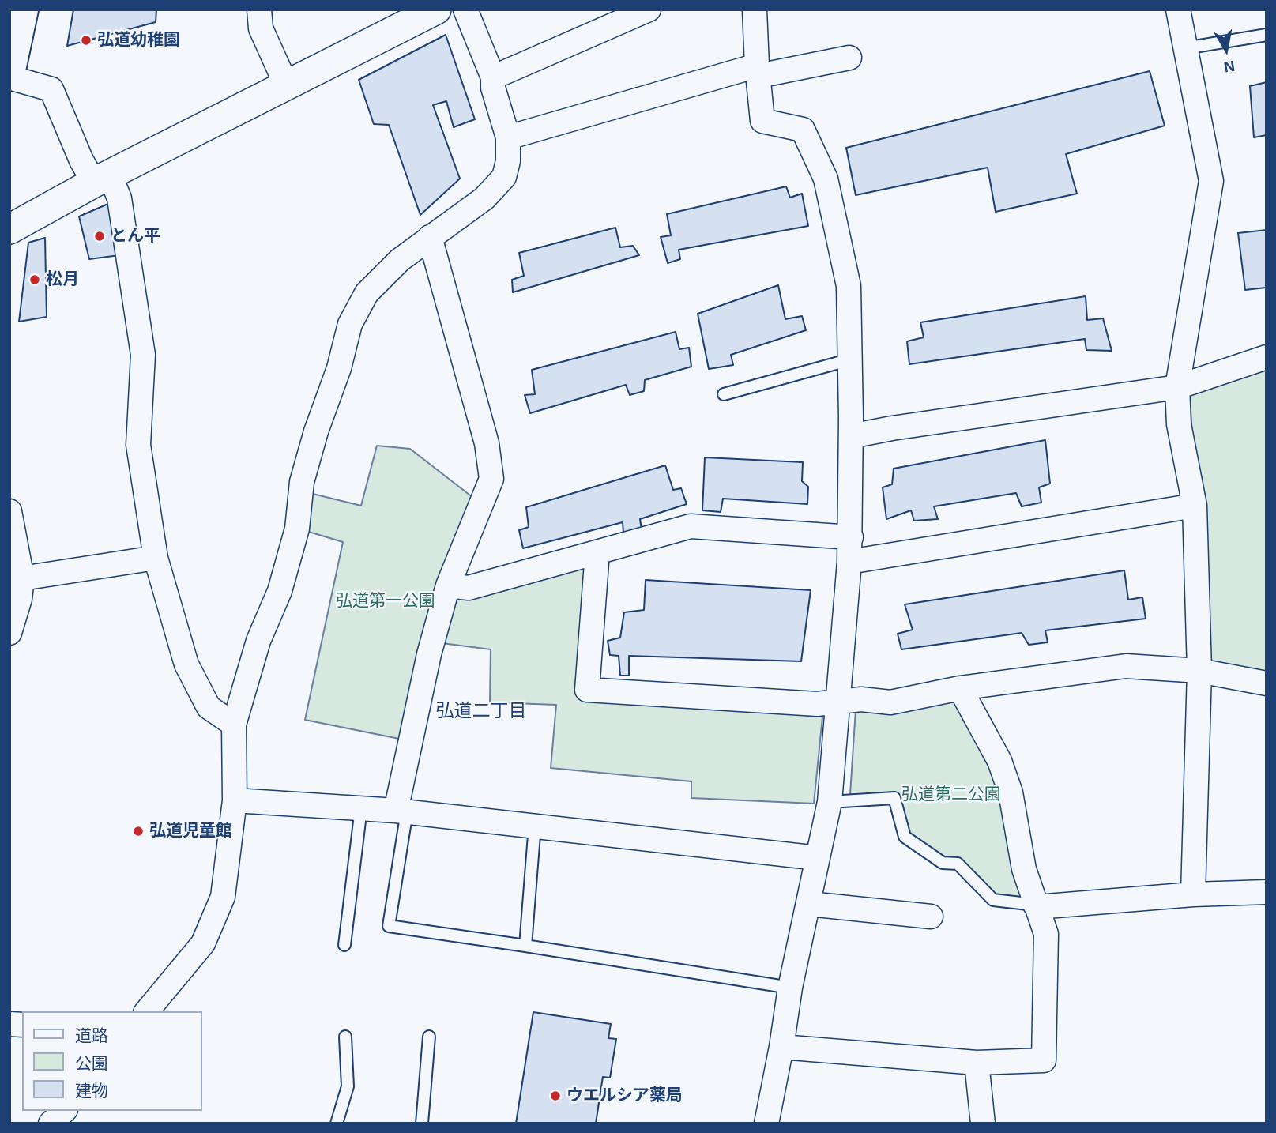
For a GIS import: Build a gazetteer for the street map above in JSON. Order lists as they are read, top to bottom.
{
  "districts": ["弘道二丁目"],
  "parks": ["弘道第一公園", "弘道第二公園"],
  "places": [
    "弘道幼稚園",
    "とん平",
    "松月",
    "弘道児童館",
    "ウエルシア薬局"
  ],
  "legend": ["道路", "公園", "建物"],
  "north": "bottom"
}
